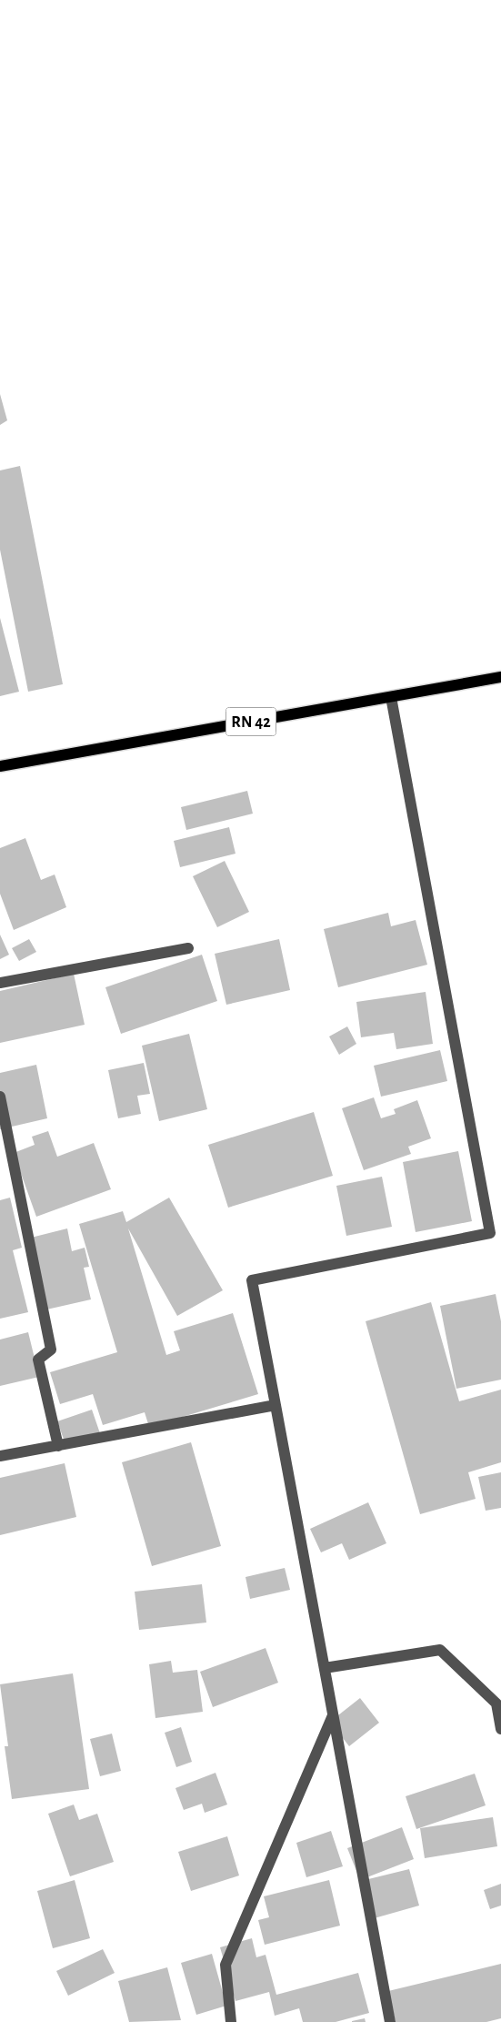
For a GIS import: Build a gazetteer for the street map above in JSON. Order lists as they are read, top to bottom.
{
  "streets": {
    "main road": ["RN 42"]
  }
}
